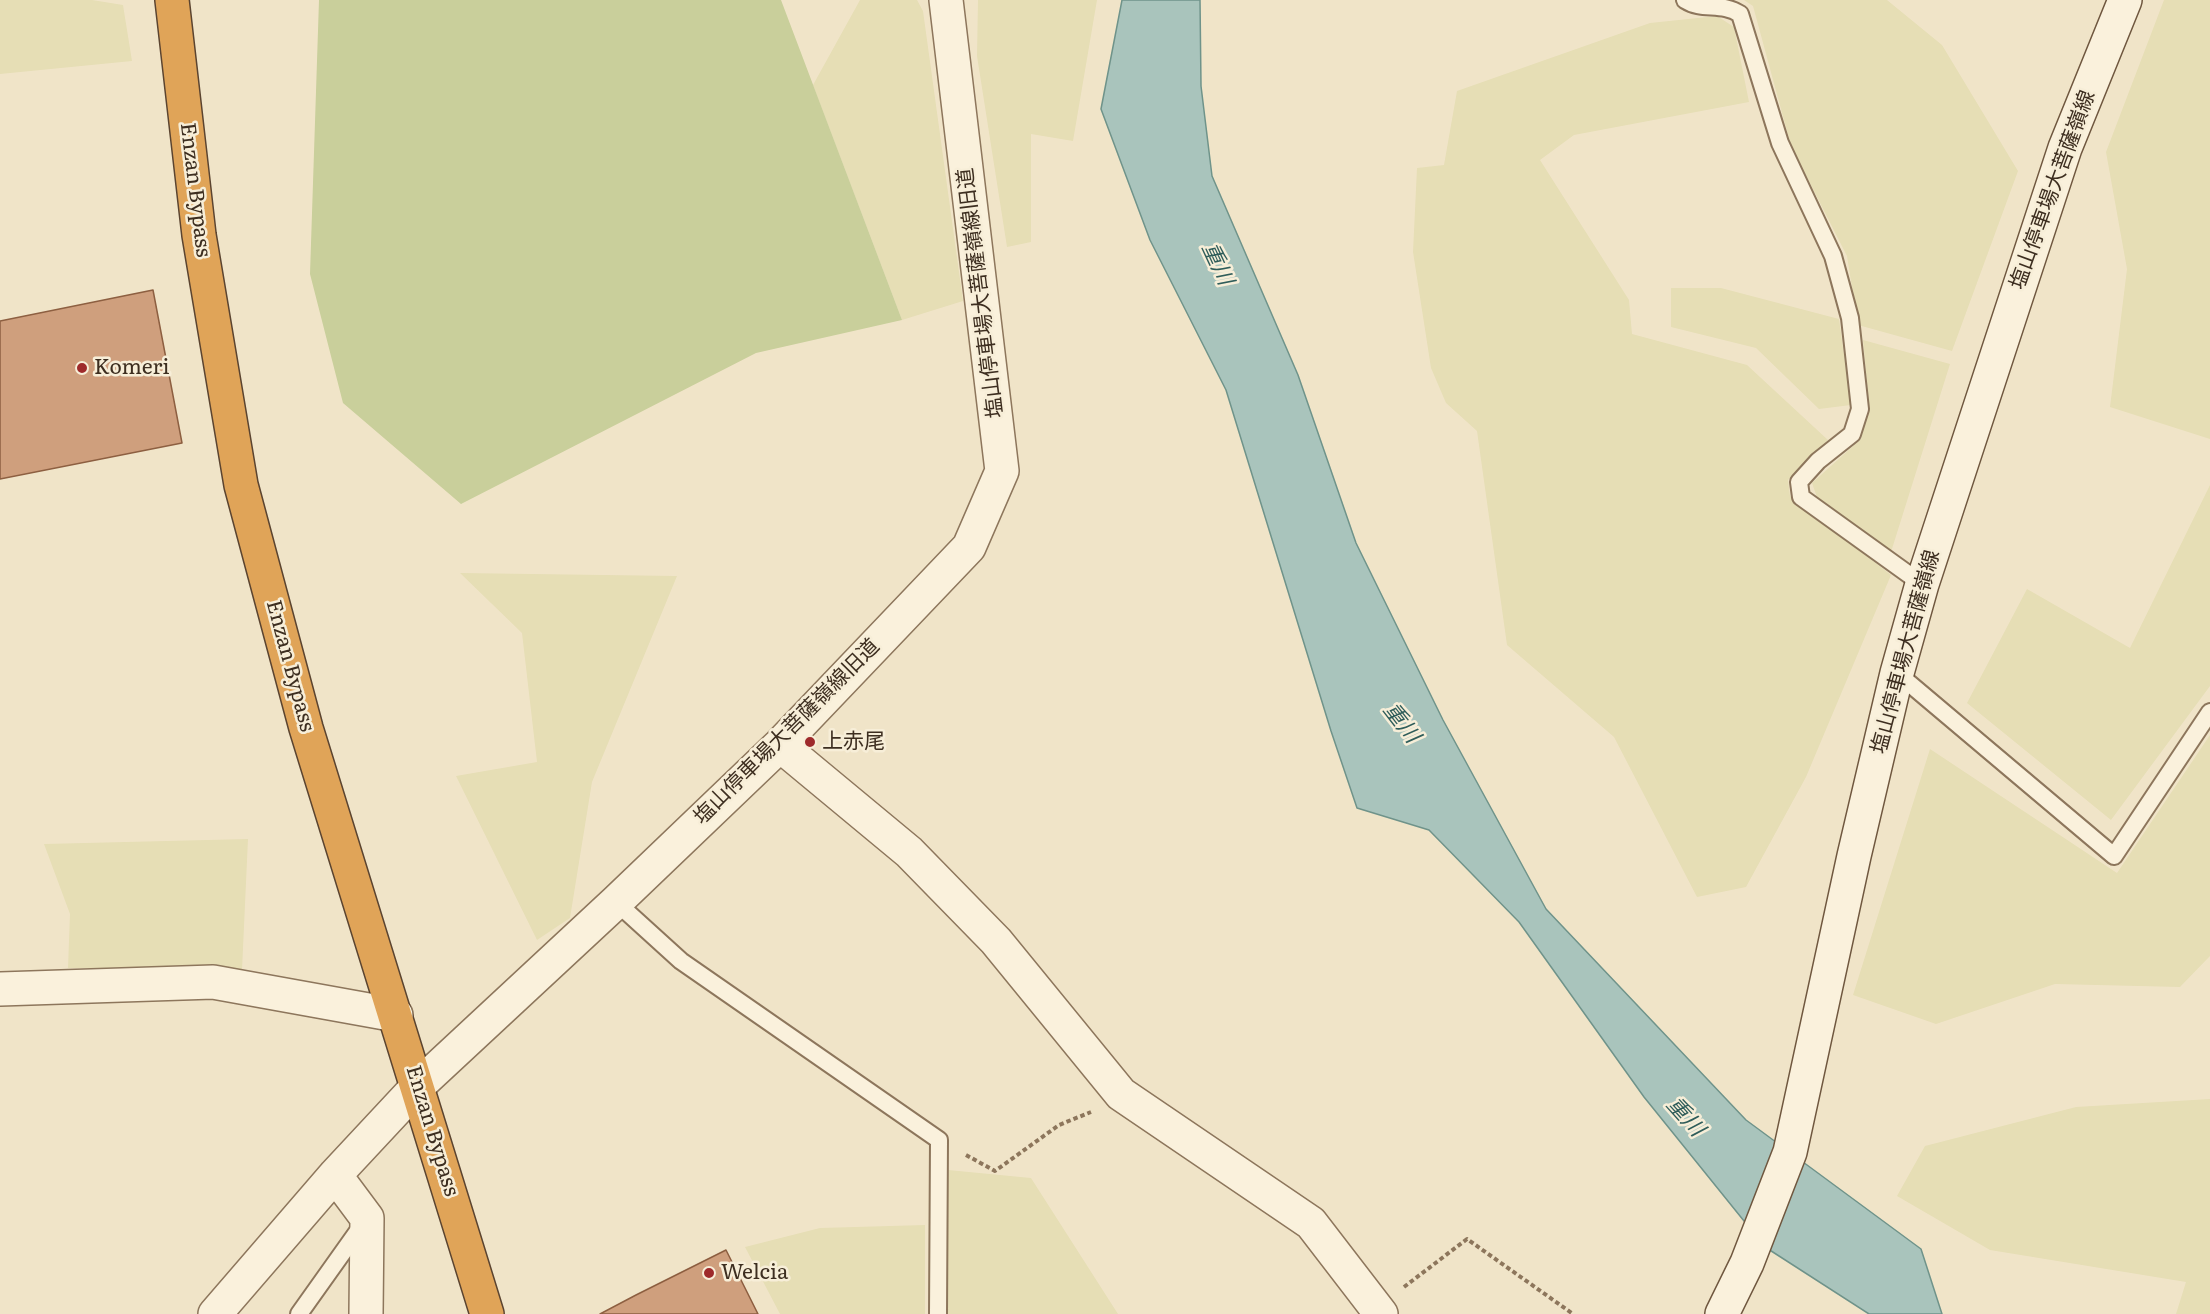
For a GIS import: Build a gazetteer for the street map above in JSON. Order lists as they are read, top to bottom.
{
  "streets": {
    "highway": ["Enzan Bypass"],
    "street": ["塩山停車場大菩薩嶺線", "塩山停車場大菩薩嶺線旧道"]
  },
  "crossings": [
    ["Enzan Bypass", "塩山停車場大菩薩嶺線旧道"]
  ],
  "water": ["重川"],
  "places": ["Komeri", "上赤尾", "Welcia"]
}
